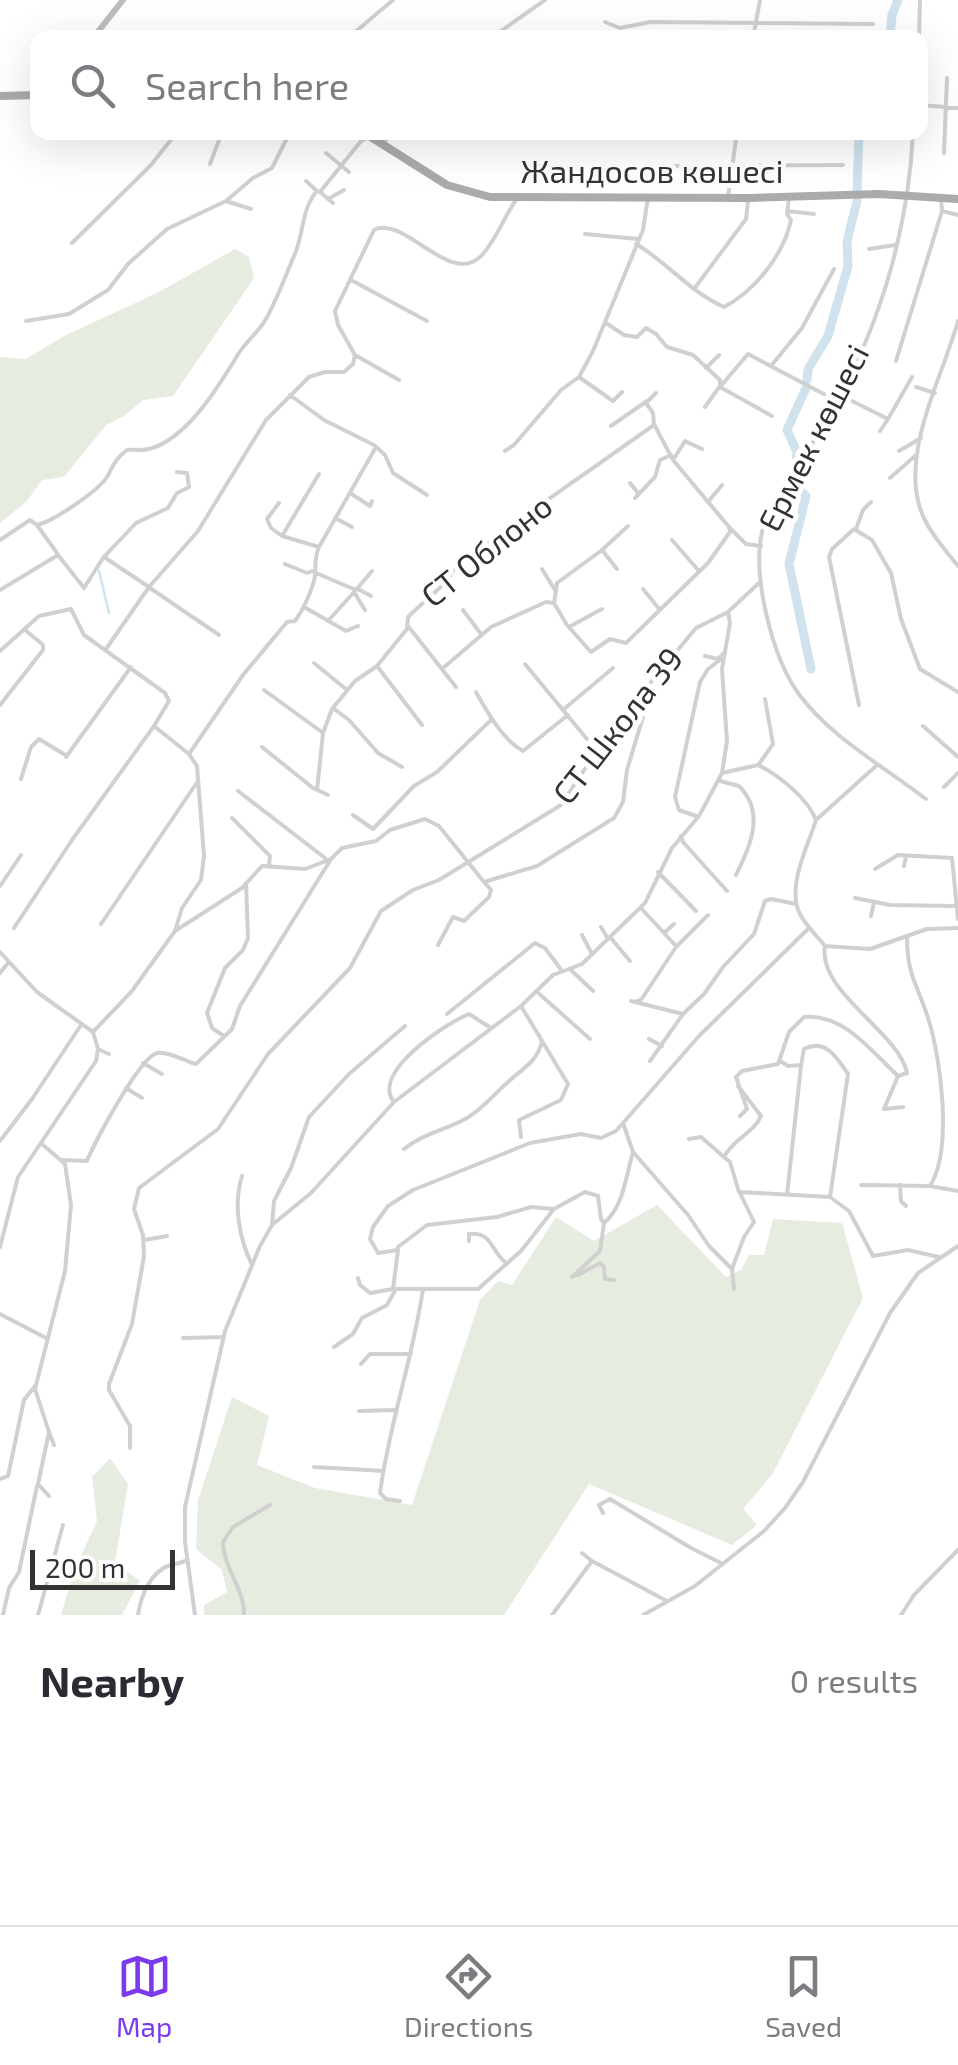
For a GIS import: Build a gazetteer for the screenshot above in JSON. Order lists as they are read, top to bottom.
{
  "streets": {
    "main road": ["Жандосов көшесі"],
    "street": ["Ермек көшесі", "СТ Облоно", "СТ Школа 39"]
  },
  "crossings": [
    ["Жандосов көшесі", "Ермек көшесі"],
    ["Ермек көшесі", "СТ Школа 39"]
  ],
  "scale_bar": "200 m",
  "page": {
    "search": "Search here",
    "scale": "200 m",
    "heading": ["Nearby", "0 results"],
    "nav": ["Map", "Directions", "Saved"]
  }
}
